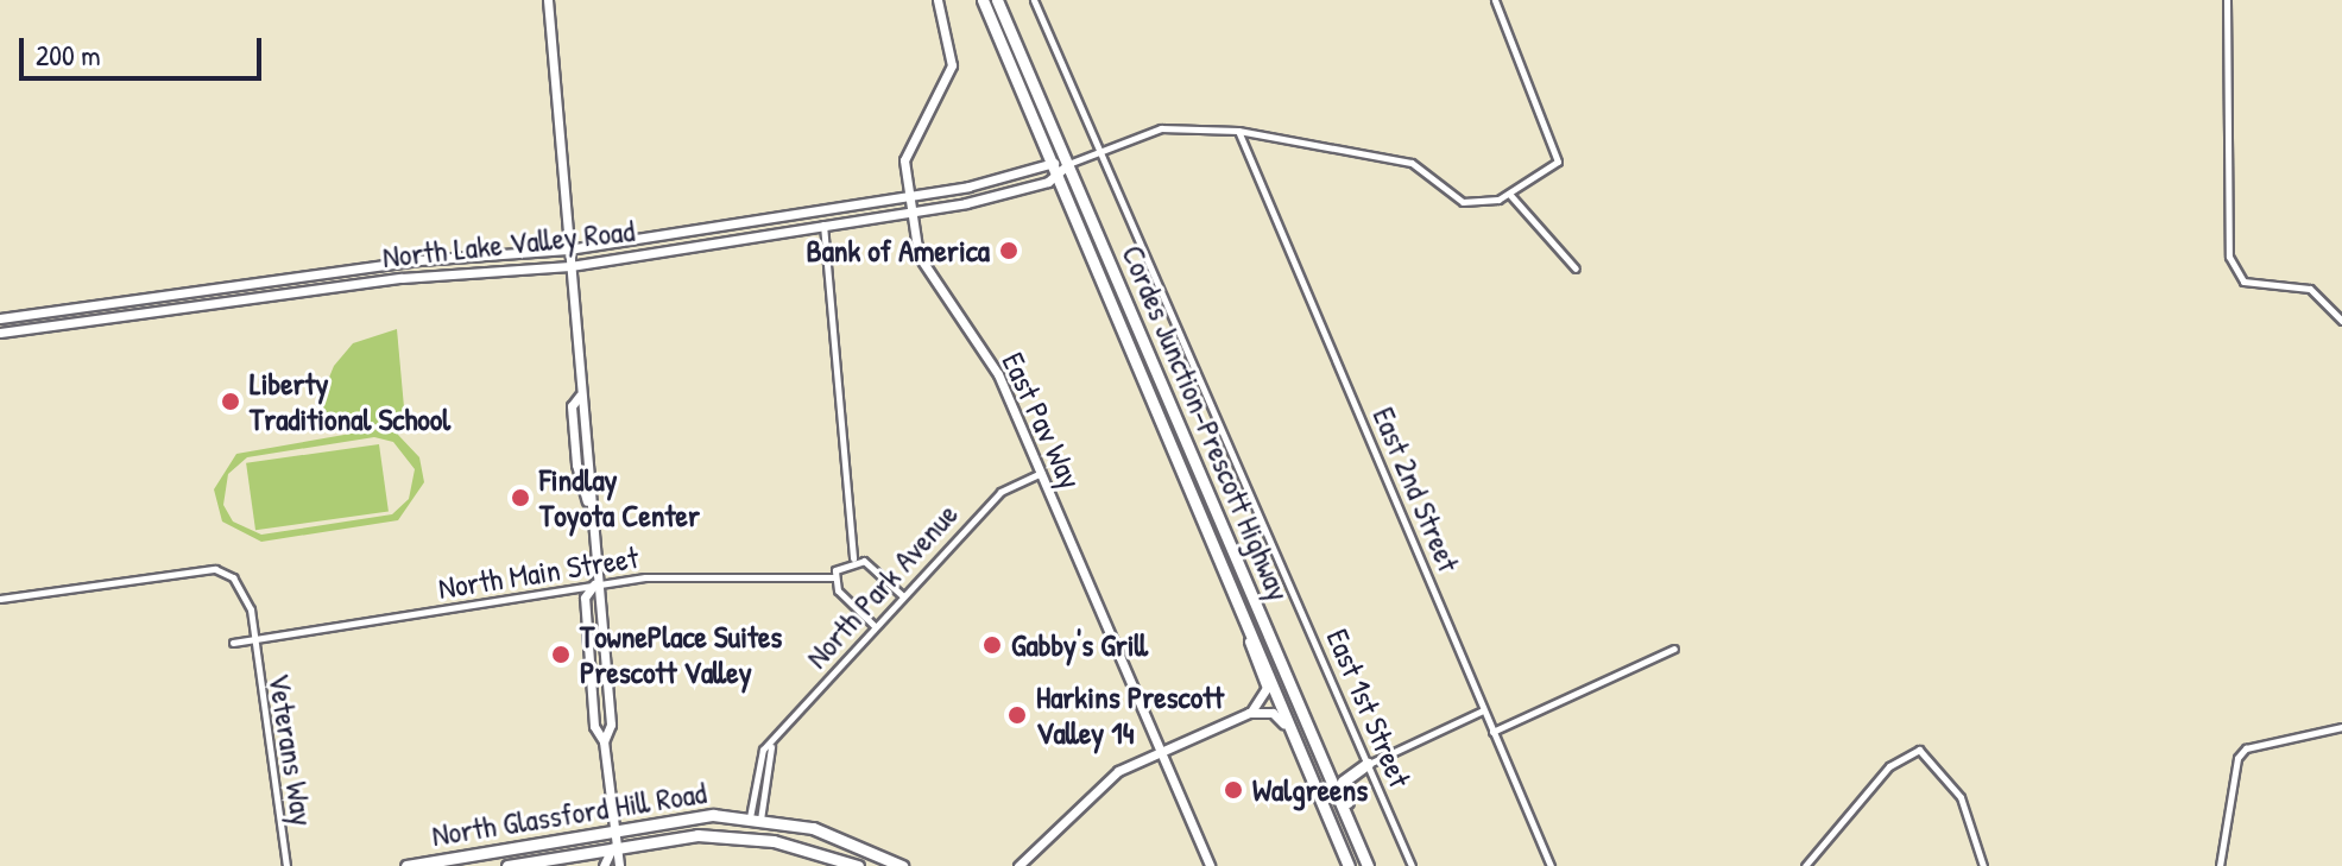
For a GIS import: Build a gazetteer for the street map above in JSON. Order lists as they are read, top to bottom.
{
  "streets": {
    "main road": ["Cordes Junction–Prescott Highway", "North Glassford Hill Road"],
    "street": [
      "North Lake Valley Road",
      "East Pav Way",
      "East 2nd Street",
      "North Main Street",
      "North Park Avenue",
      "East 1st Street",
      "Veterans Way"
    ]
  },
  "crossings": [
    ["North Lake Valley Road", "East Pav Way"],
    ["North Lake Valley Road", "Cordes Junction–Prescott Highway"],
    ["North Lake Valley Road", "East 2nd Street"],
    ["North Lake Valley Road", "East 1st Street"],
    ["East Pav Way", "North Park Avenue"],
    ["North Main Street", "Veterans Way"],
    ["North Park Avenue", "North Glassford Hill Road"]
  ],
  "places": [
    "Bank of America",
    "Liberty Traditional School",
    "Findlay Toyota Center",
    "Gabby's Grill",
    "TownePlace Suites Prescott Valley",
    "Harkins Prescott Valley 14",
    "Walgreens"
  ],
  "scale_bar": "200 m"
}
